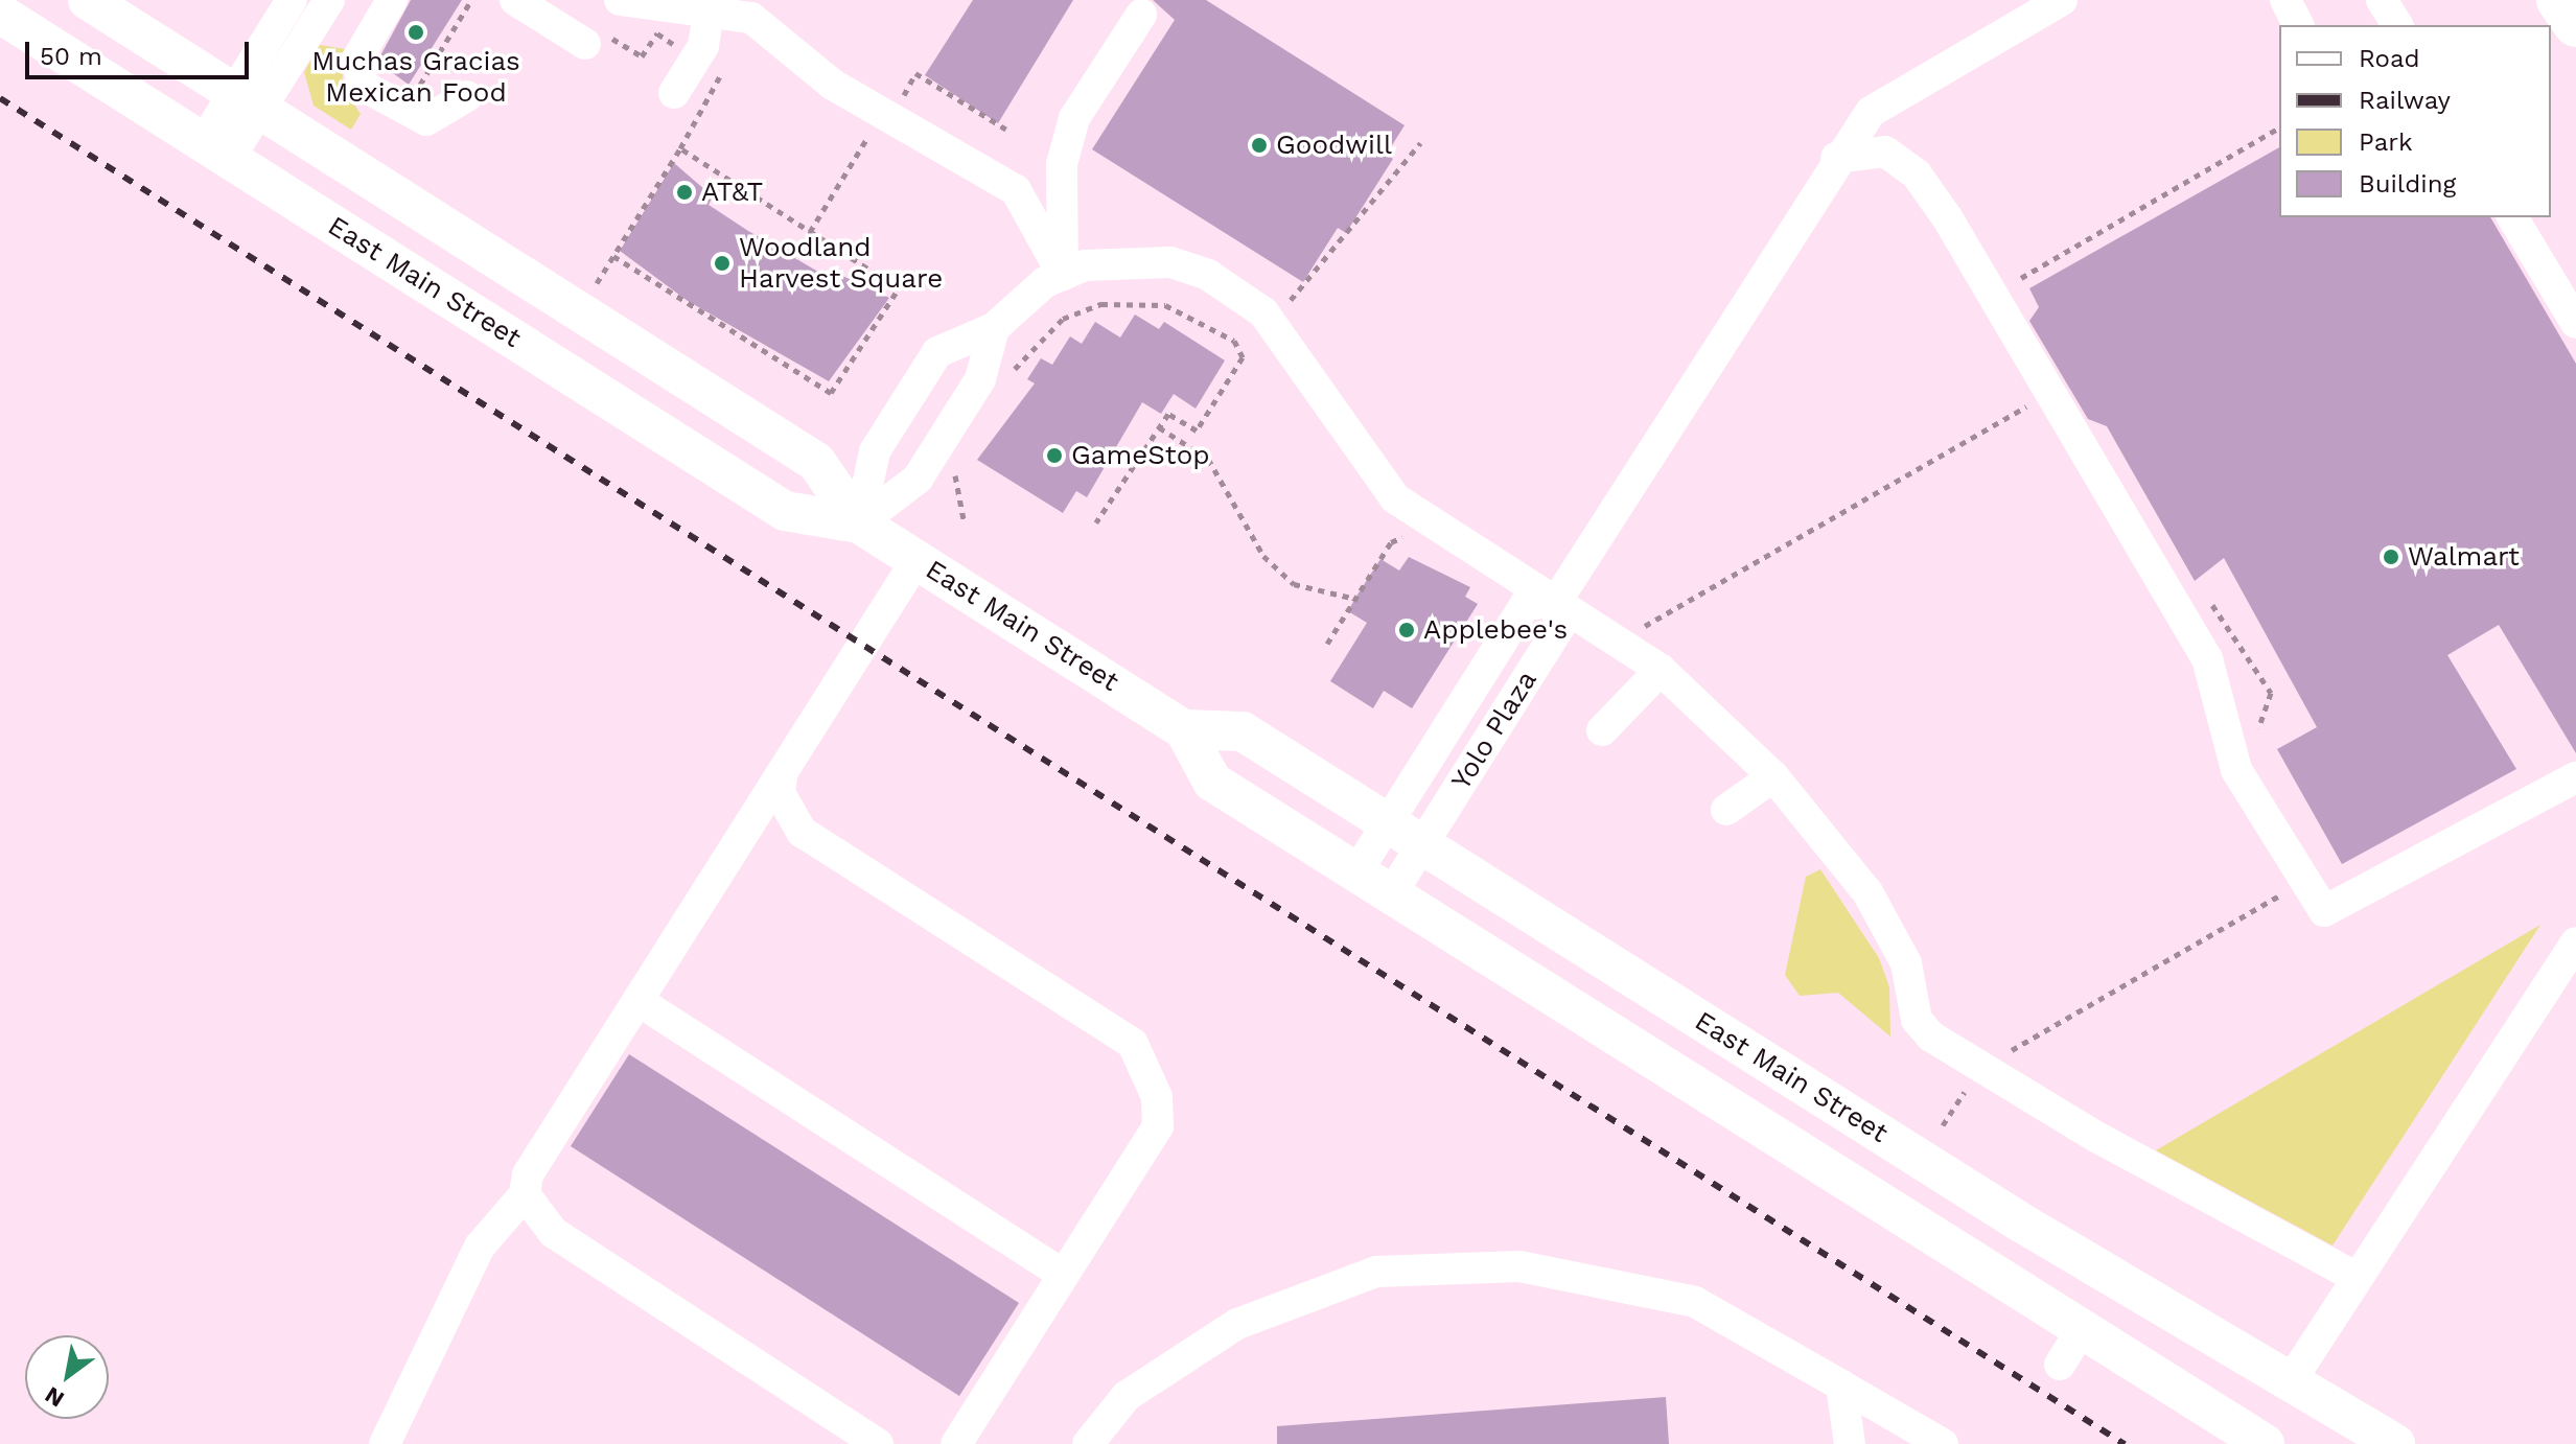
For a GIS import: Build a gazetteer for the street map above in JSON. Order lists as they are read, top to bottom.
{
  "streets": {
    "main road": ["East Main Street"],
    "lane": ["Yolo Plaza"]
  },
  "crossings": [
    ["East Main Street", "Yolo Plaza"]
  ],
  "places": [
    "Muchas Gracias Mexican Food",
    "Goodwill",
    "AT&T",
    "Woodland Harvest Square",
    "GameStop",
    "Walmart",
    "Applebee's"
  ],
  "legend": [
    "Road",
    "Railway",
    "Park",
    "Building"
  ],
  "scale_bar": "50 m",
  "north": "bottom left"
}
